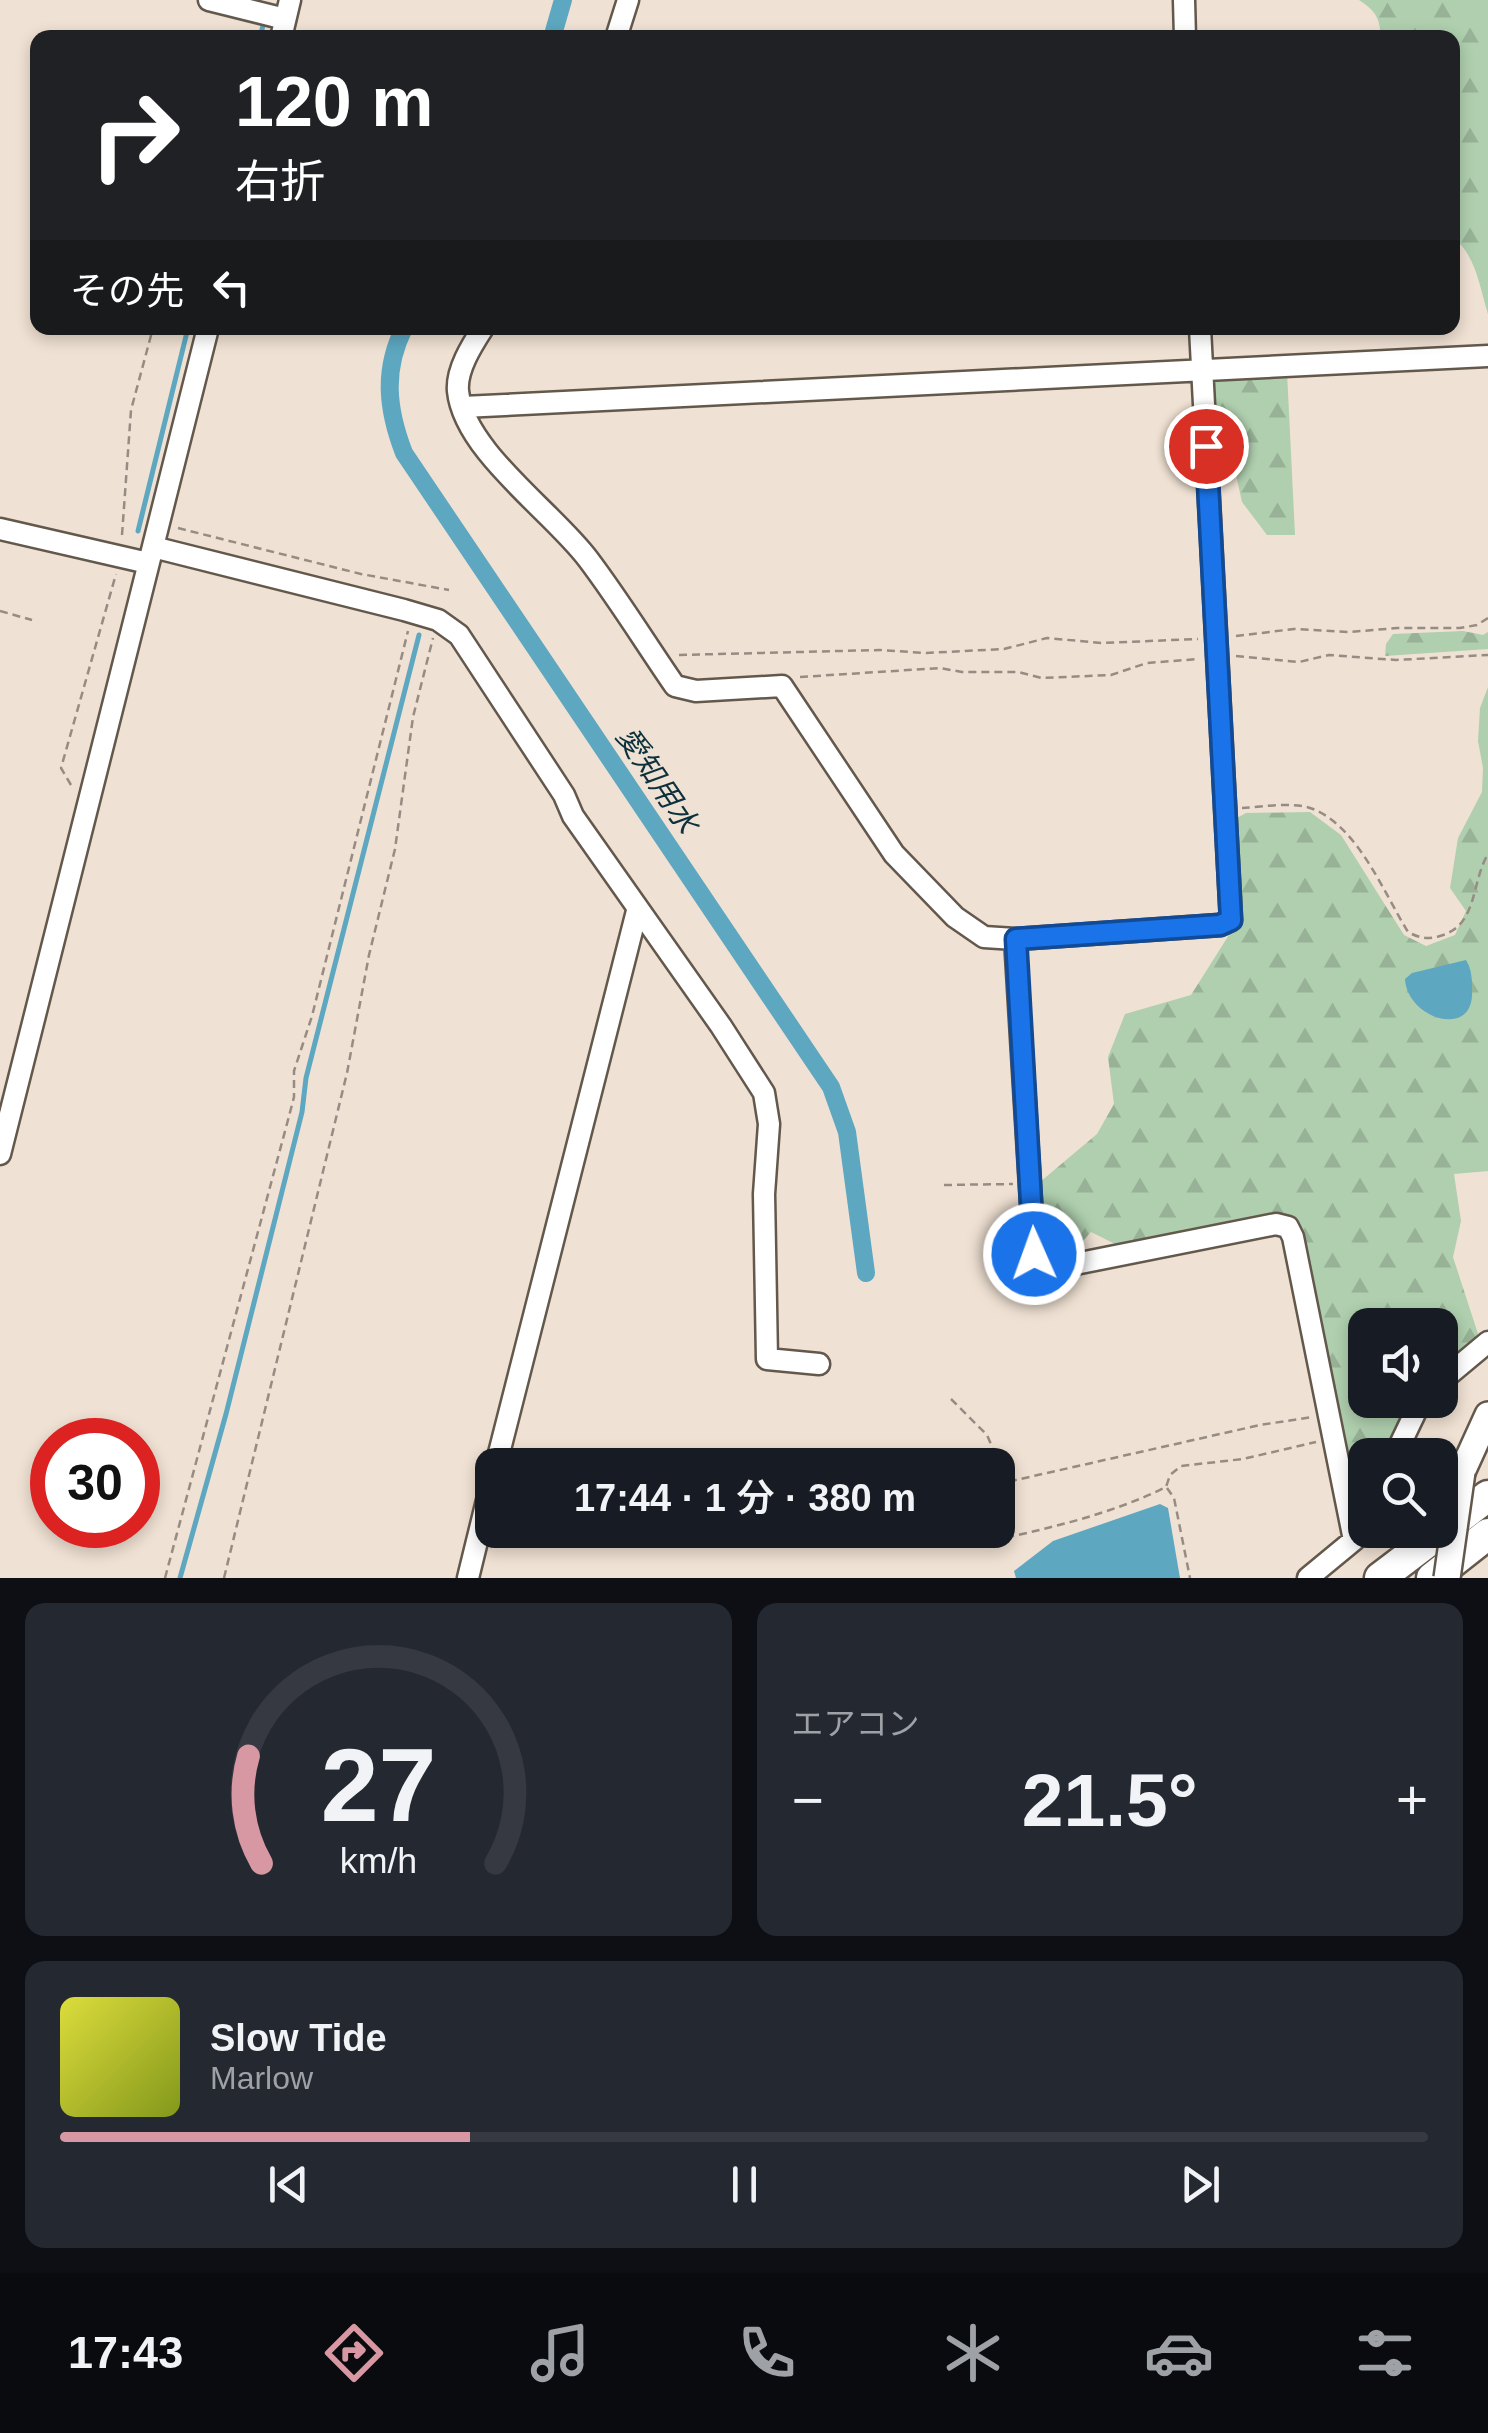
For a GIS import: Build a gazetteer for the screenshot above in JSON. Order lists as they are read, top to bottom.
{
  "water": ["愛知用水"],
  "page": {
    "turn": ["120 m", "右折"],
    "then": "その先",
    "limit": "30",
    "trip": "17:44 · 1 分 · 380 m",
    "tile": "エアコン",
    "heat": ["−", "21.5°", "+"],
    "song": ["Slow Tide", "Marlow"],
    "tabs": "17:43",
    "gauge": ["27", "km/h"]
  }
}
